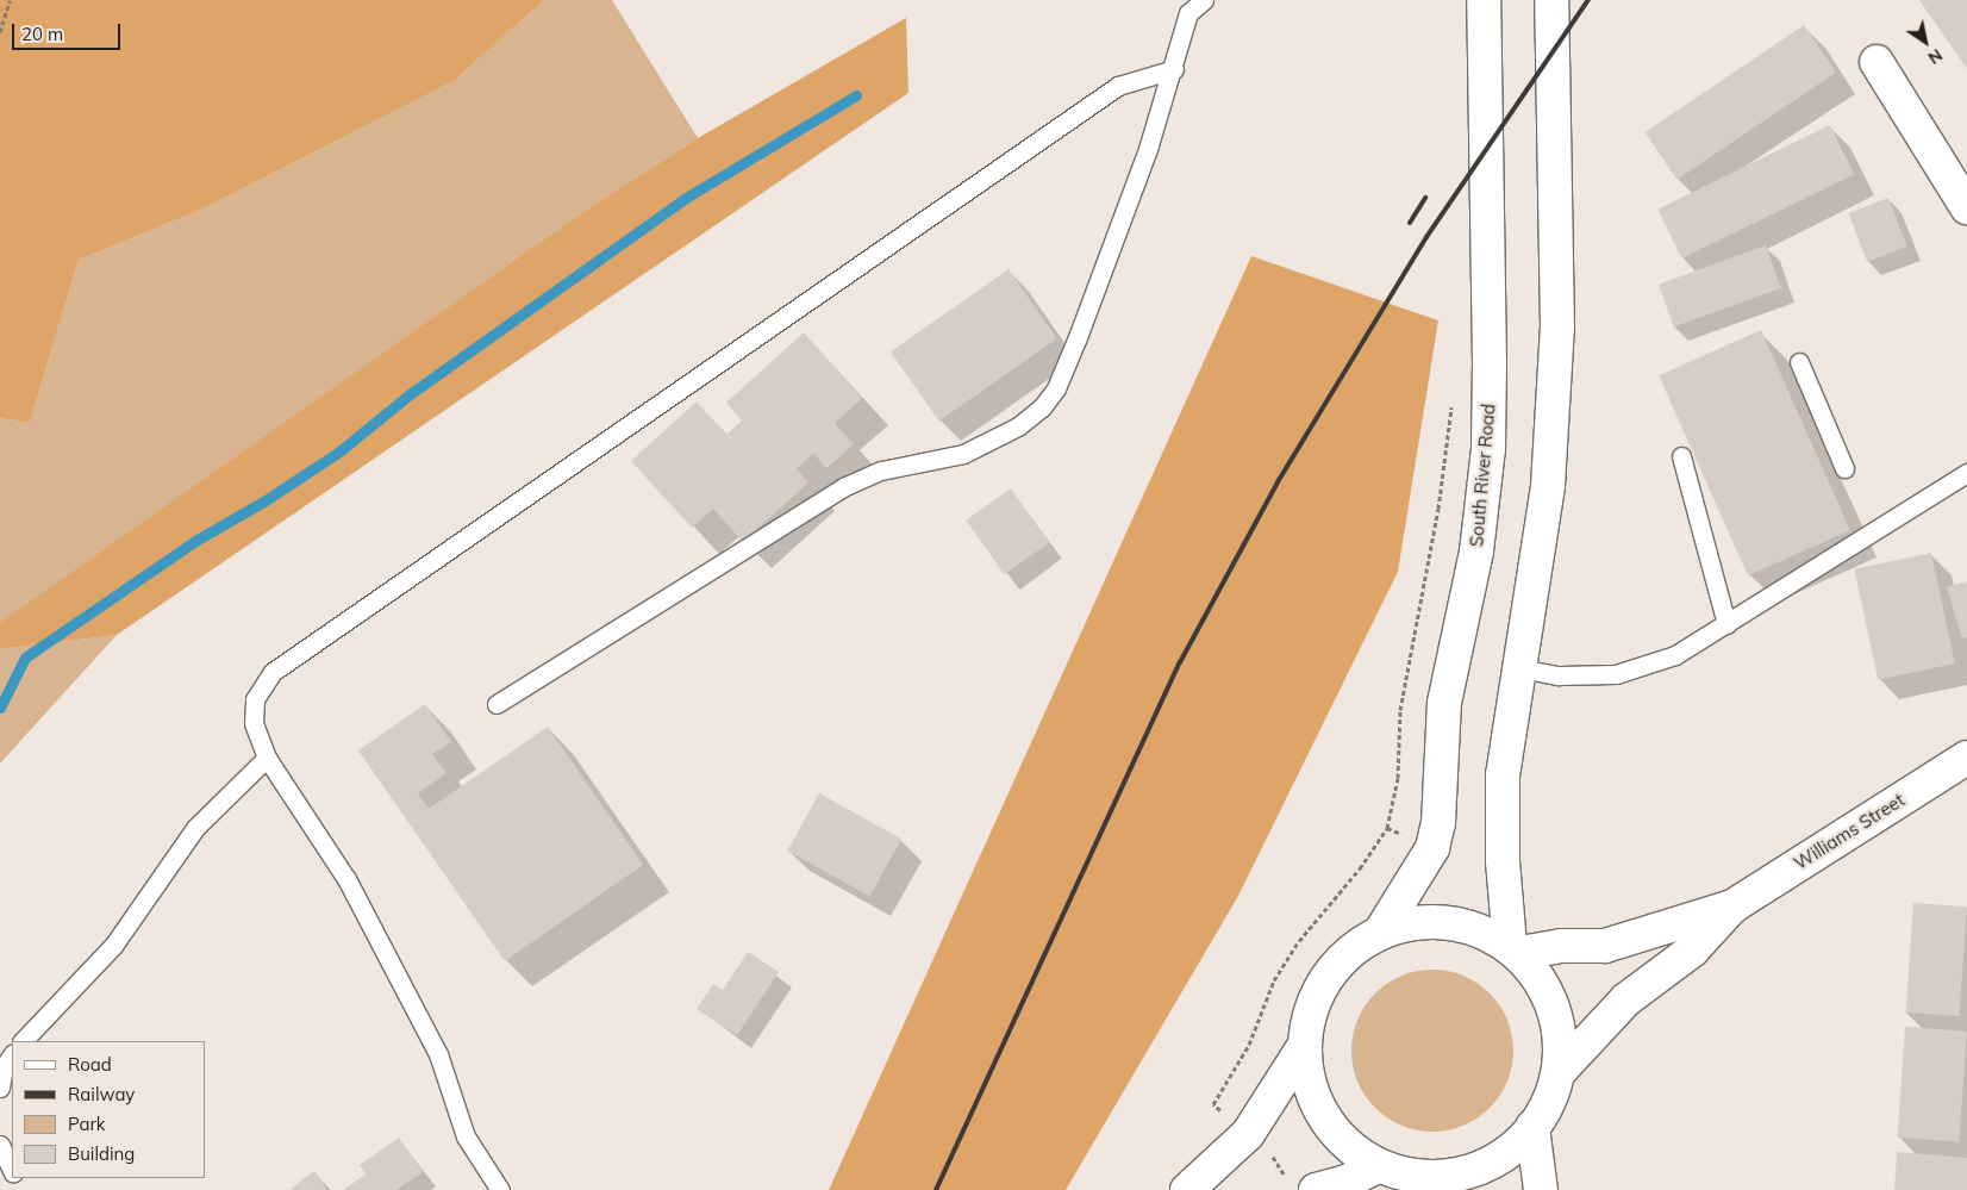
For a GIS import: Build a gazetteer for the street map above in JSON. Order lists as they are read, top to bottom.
{
  "streets": {
    "main road": ["South River Road", "Williams Street"]
  },
  "legend": [
    "Road",
    "Railway",
    "Park",
    "Building"
  ],
  "scale_bar": "20 m",
  "north": "bottom right"
}
